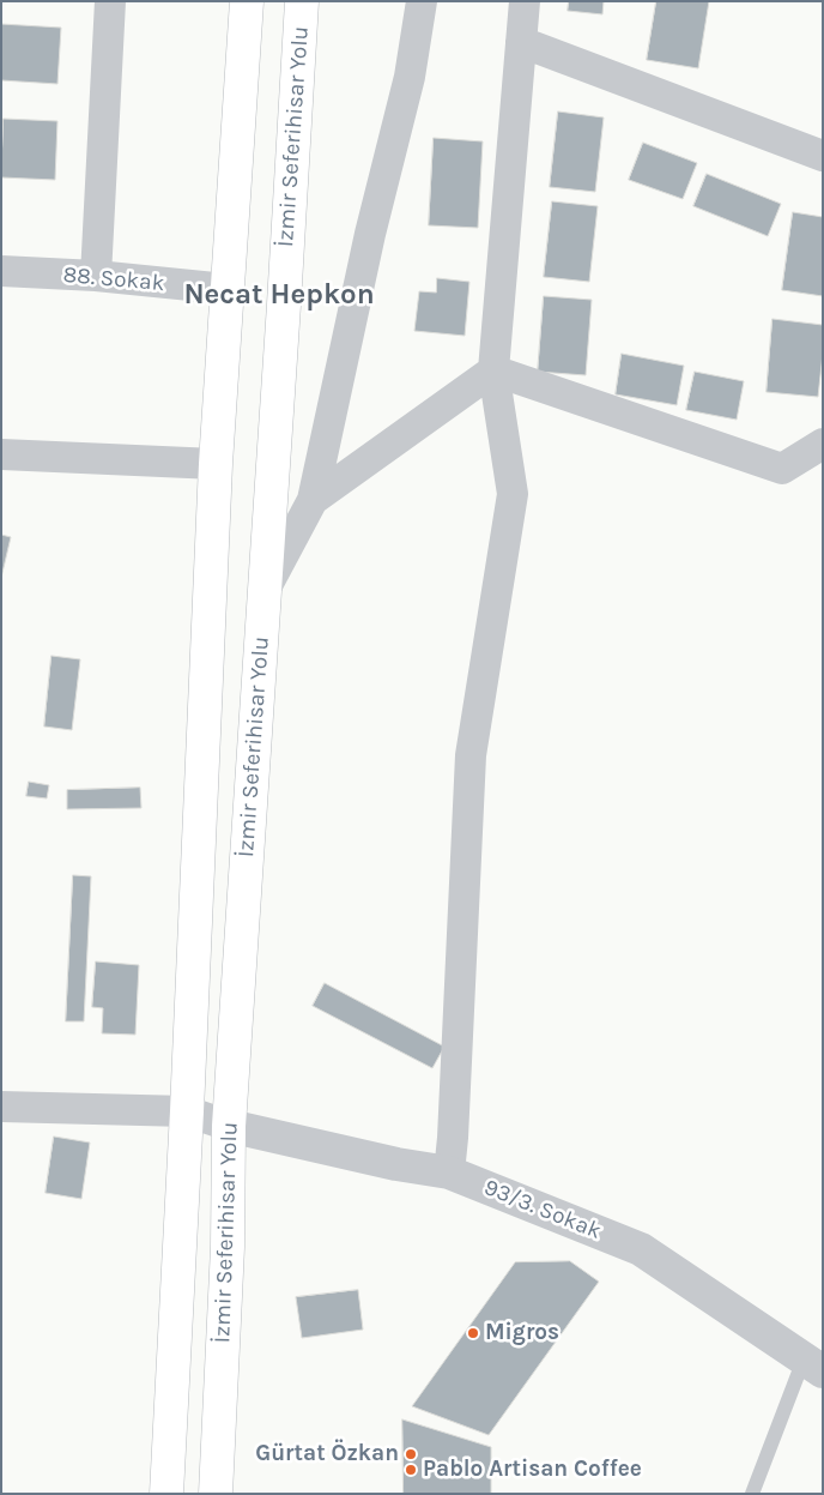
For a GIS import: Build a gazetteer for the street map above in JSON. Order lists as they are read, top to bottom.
{
  "streets": {
    "main road": ["İzmir Seferihisar Yolu"],
    "street": ["88. Sokak", "93/3. Sokak"]
  },
  "crossings": [
    ["İzmir Seferihisar Yolu", "88. Sokak"],
    ["İzmir Seferihisar Yolu", "93/3. Sokak"]
  ],
  "districts": ["Necat Hepkon"],
  "places": ["Migros", "Gürtat Özkan", "Pablo Artisan Coffee"]
}
